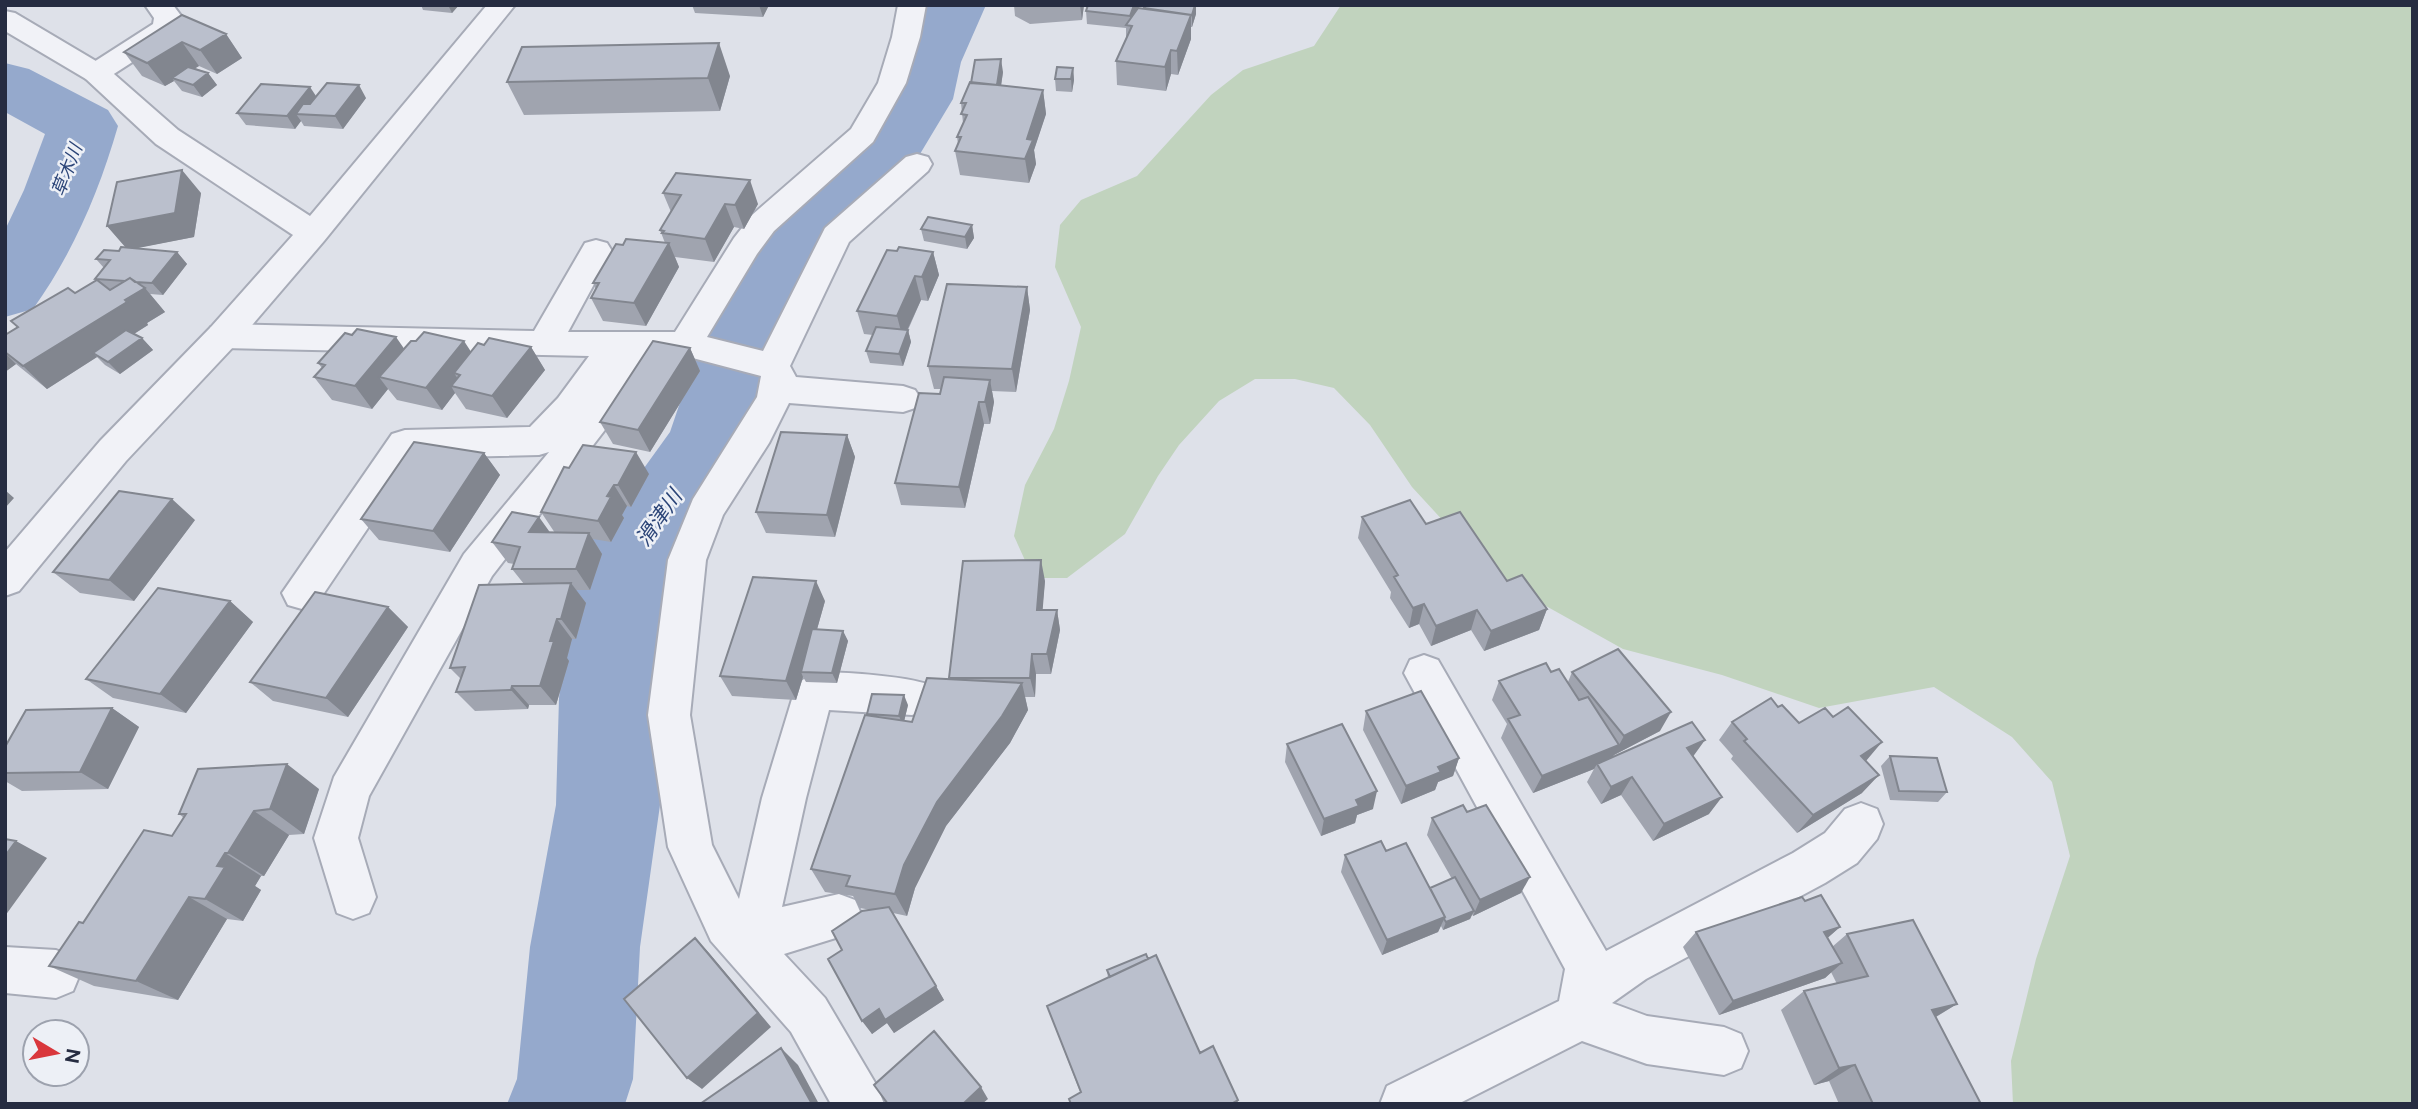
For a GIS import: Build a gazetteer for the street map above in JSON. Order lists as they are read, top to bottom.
{
  "water": ["草木川", "滑津川"],
  "north": "right"
}
